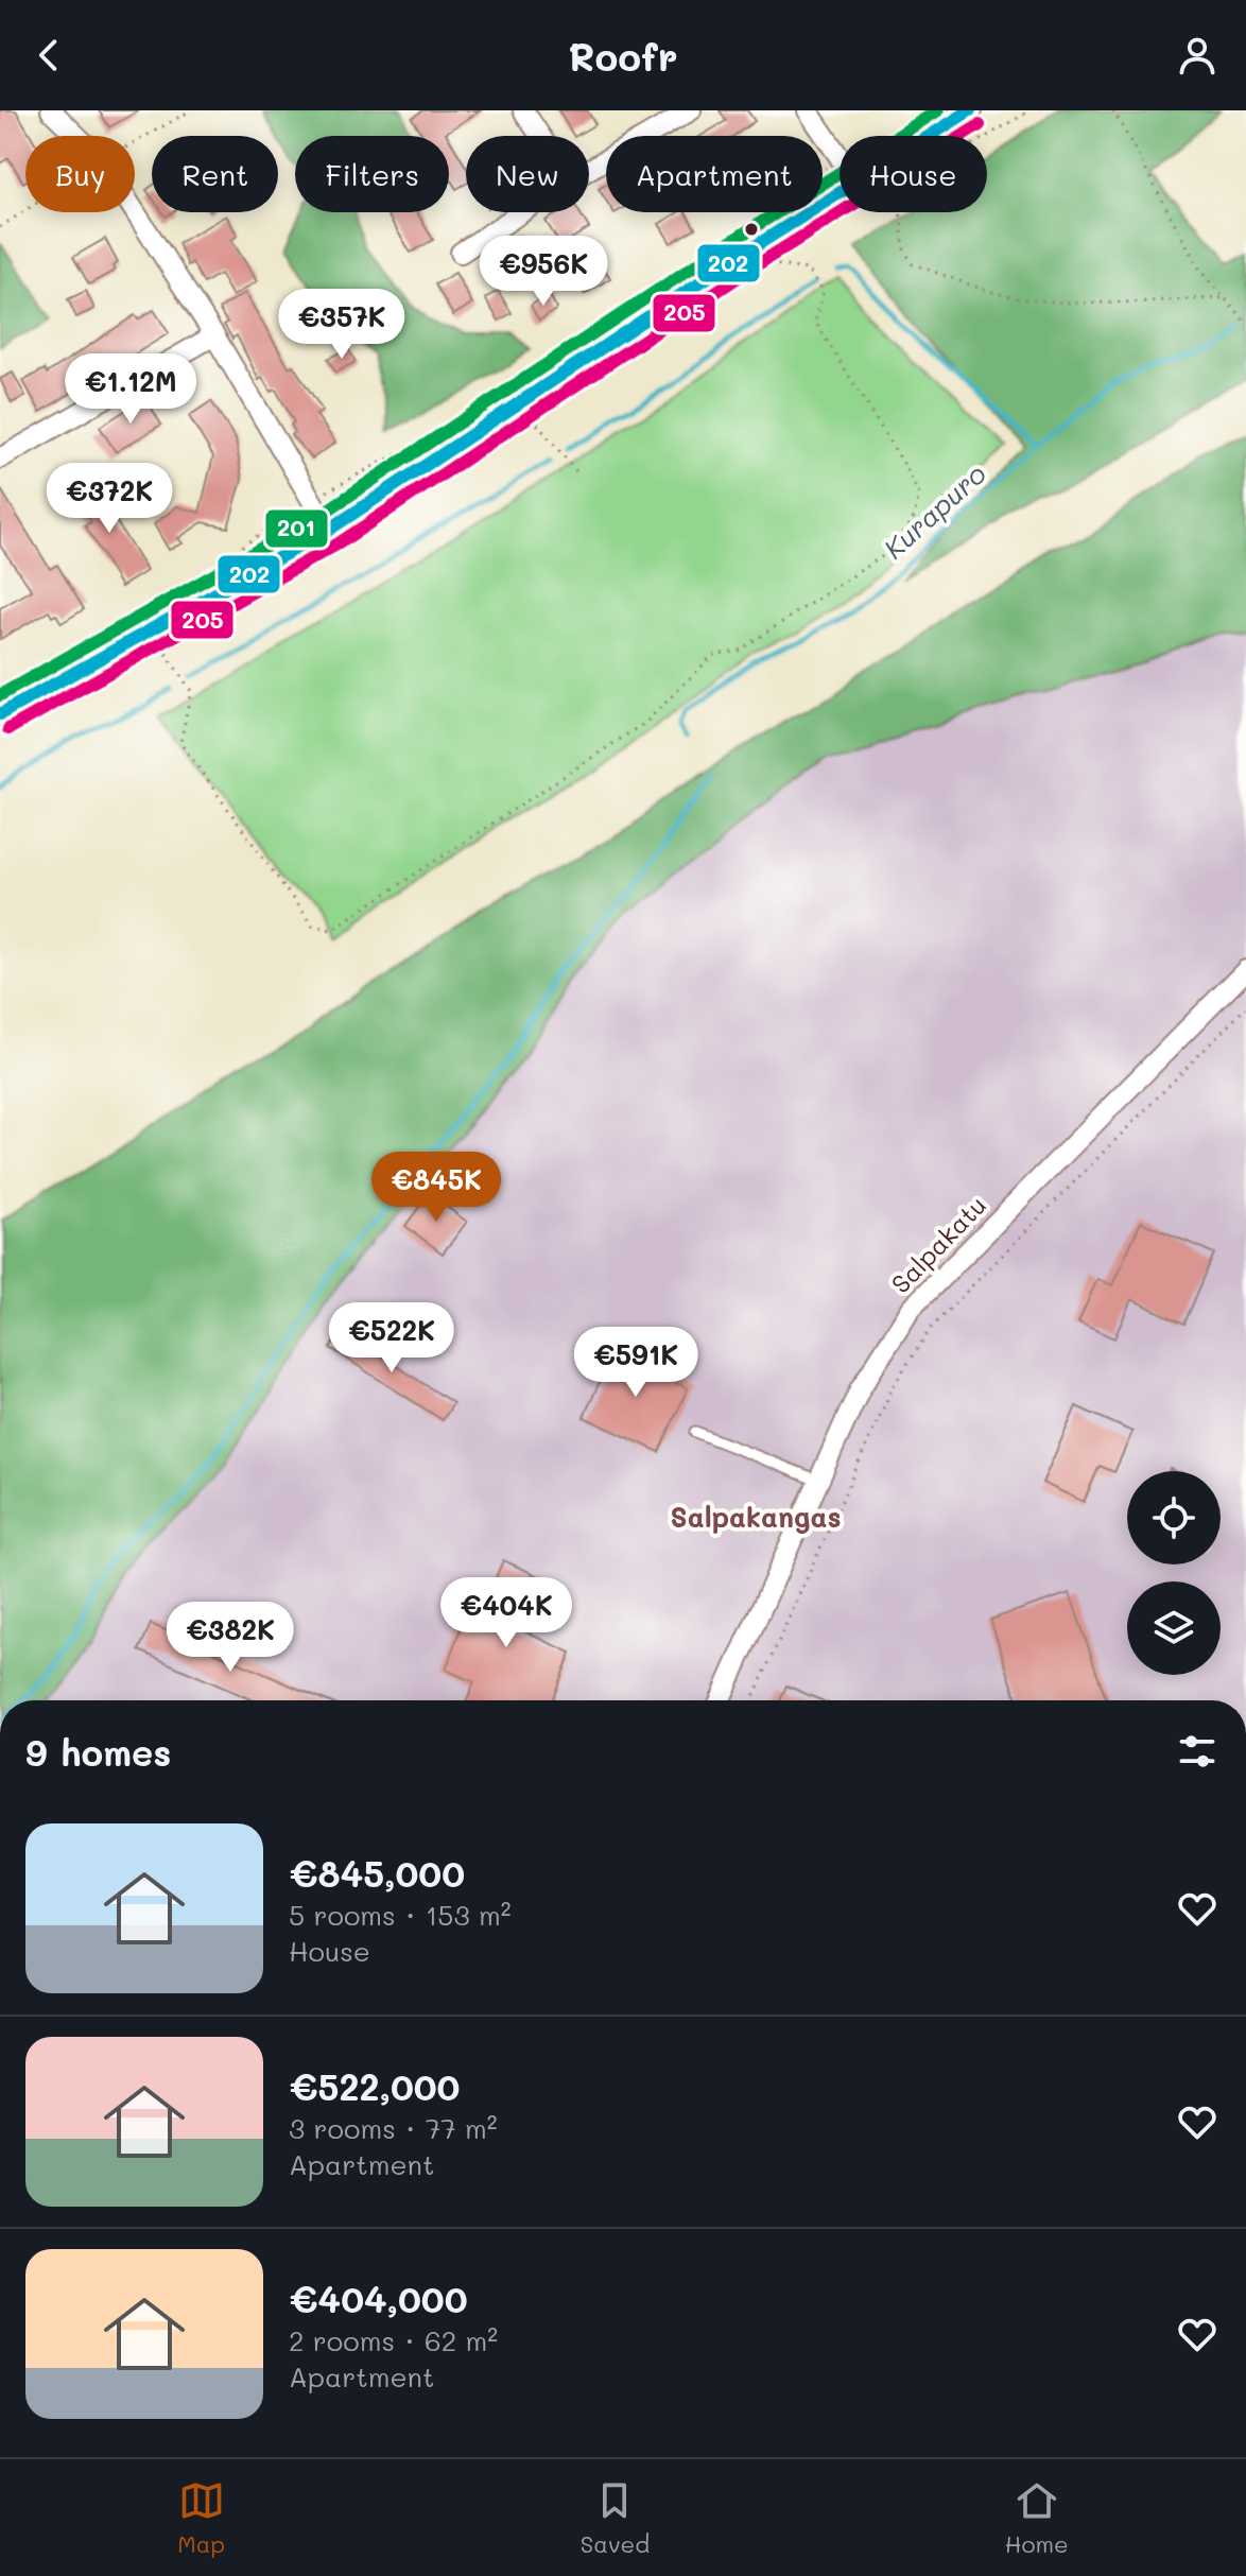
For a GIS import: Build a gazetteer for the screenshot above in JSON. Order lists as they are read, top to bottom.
{
  "streets": {
    "street": ["Salpakatu"]
  },
  "districts": ["Salpakangas"],
  "water": ["Kurapuro"],
  "lines": ["transit line 202", "transit line 201", "transit line 205"],
  "page": {
    "header": "Roofr",
    "chip": [
      "Buy",
      "Rent",
      "Filters",
      "New",
      "Apartment",
      "House"
    ],
    "price": [
      "€956K",
      "€357K",
      "€1.12M",
      "€372K",
      "€845K",
      "€522K",
      "€591K",
      "€404K",
      "€382K"
    ],
    "heading": "9 homes",
    "list": [
      {
        "name": "€845,000",
        "note": "5 rooms · 153 m² · House"
      },
      {
        "name": "€522,000",
        "note": "3 rooms · 77 m² · Apartment"
      },
      {
        "name": "€404,000",
        "note": "2 rooms · 62 m² · Apartment"
      }
    ],
    "tabs": ["Map", "Saved", "Home"]
  }
}
